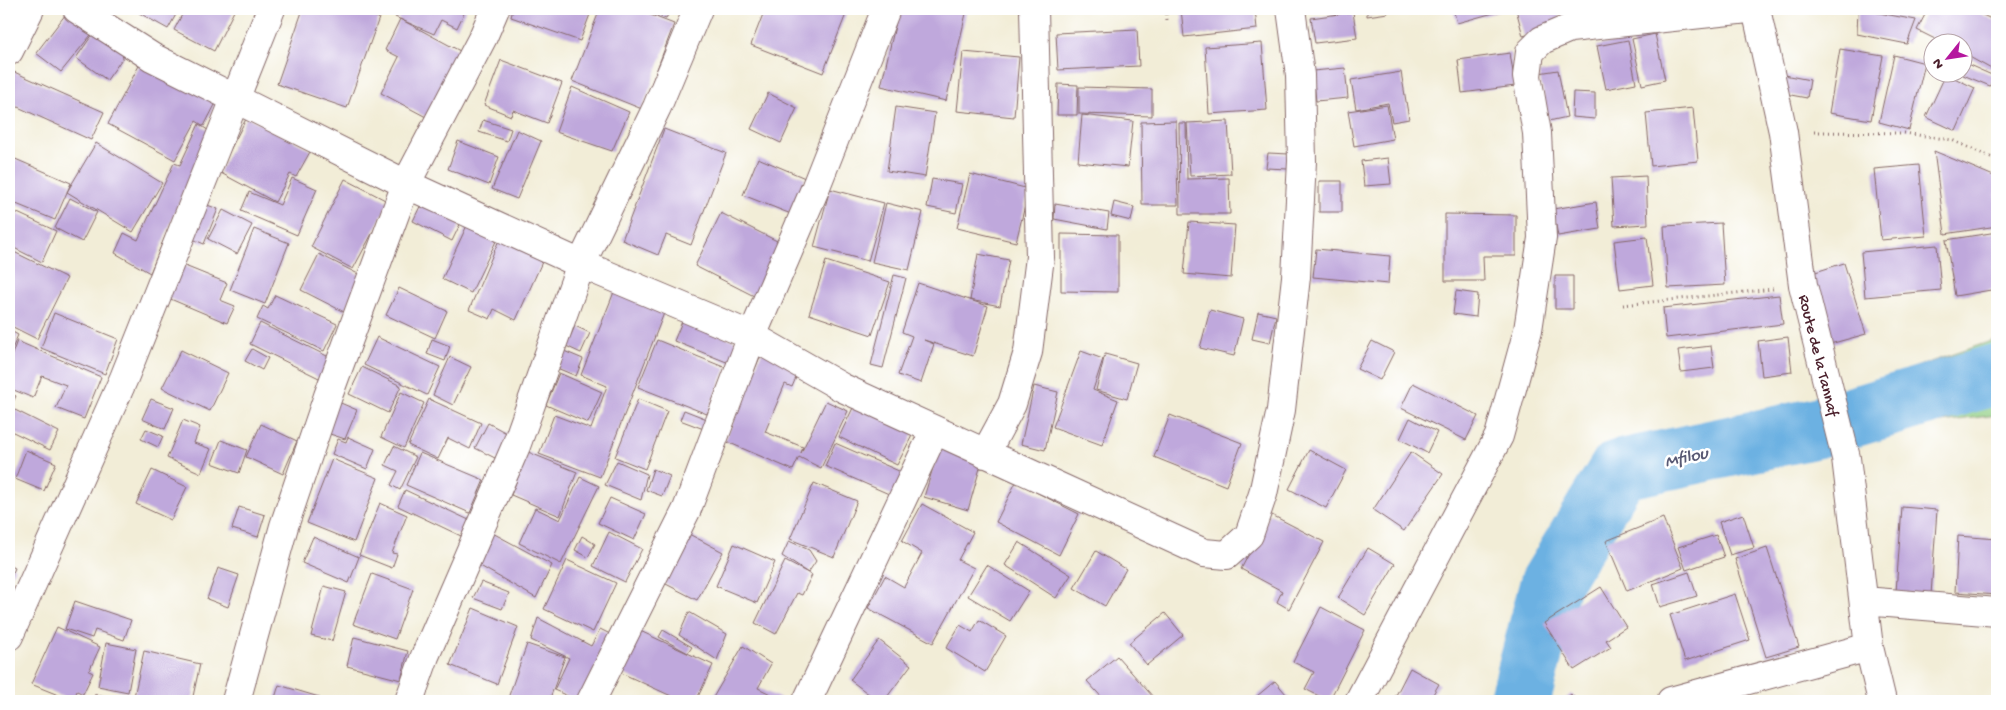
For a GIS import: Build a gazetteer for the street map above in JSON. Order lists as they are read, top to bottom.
{
  "streets": {
    "street": ["Route de la Tannaf"]
  },
  "water": ["Mfilou"],
  "north": "bottom left"
}
